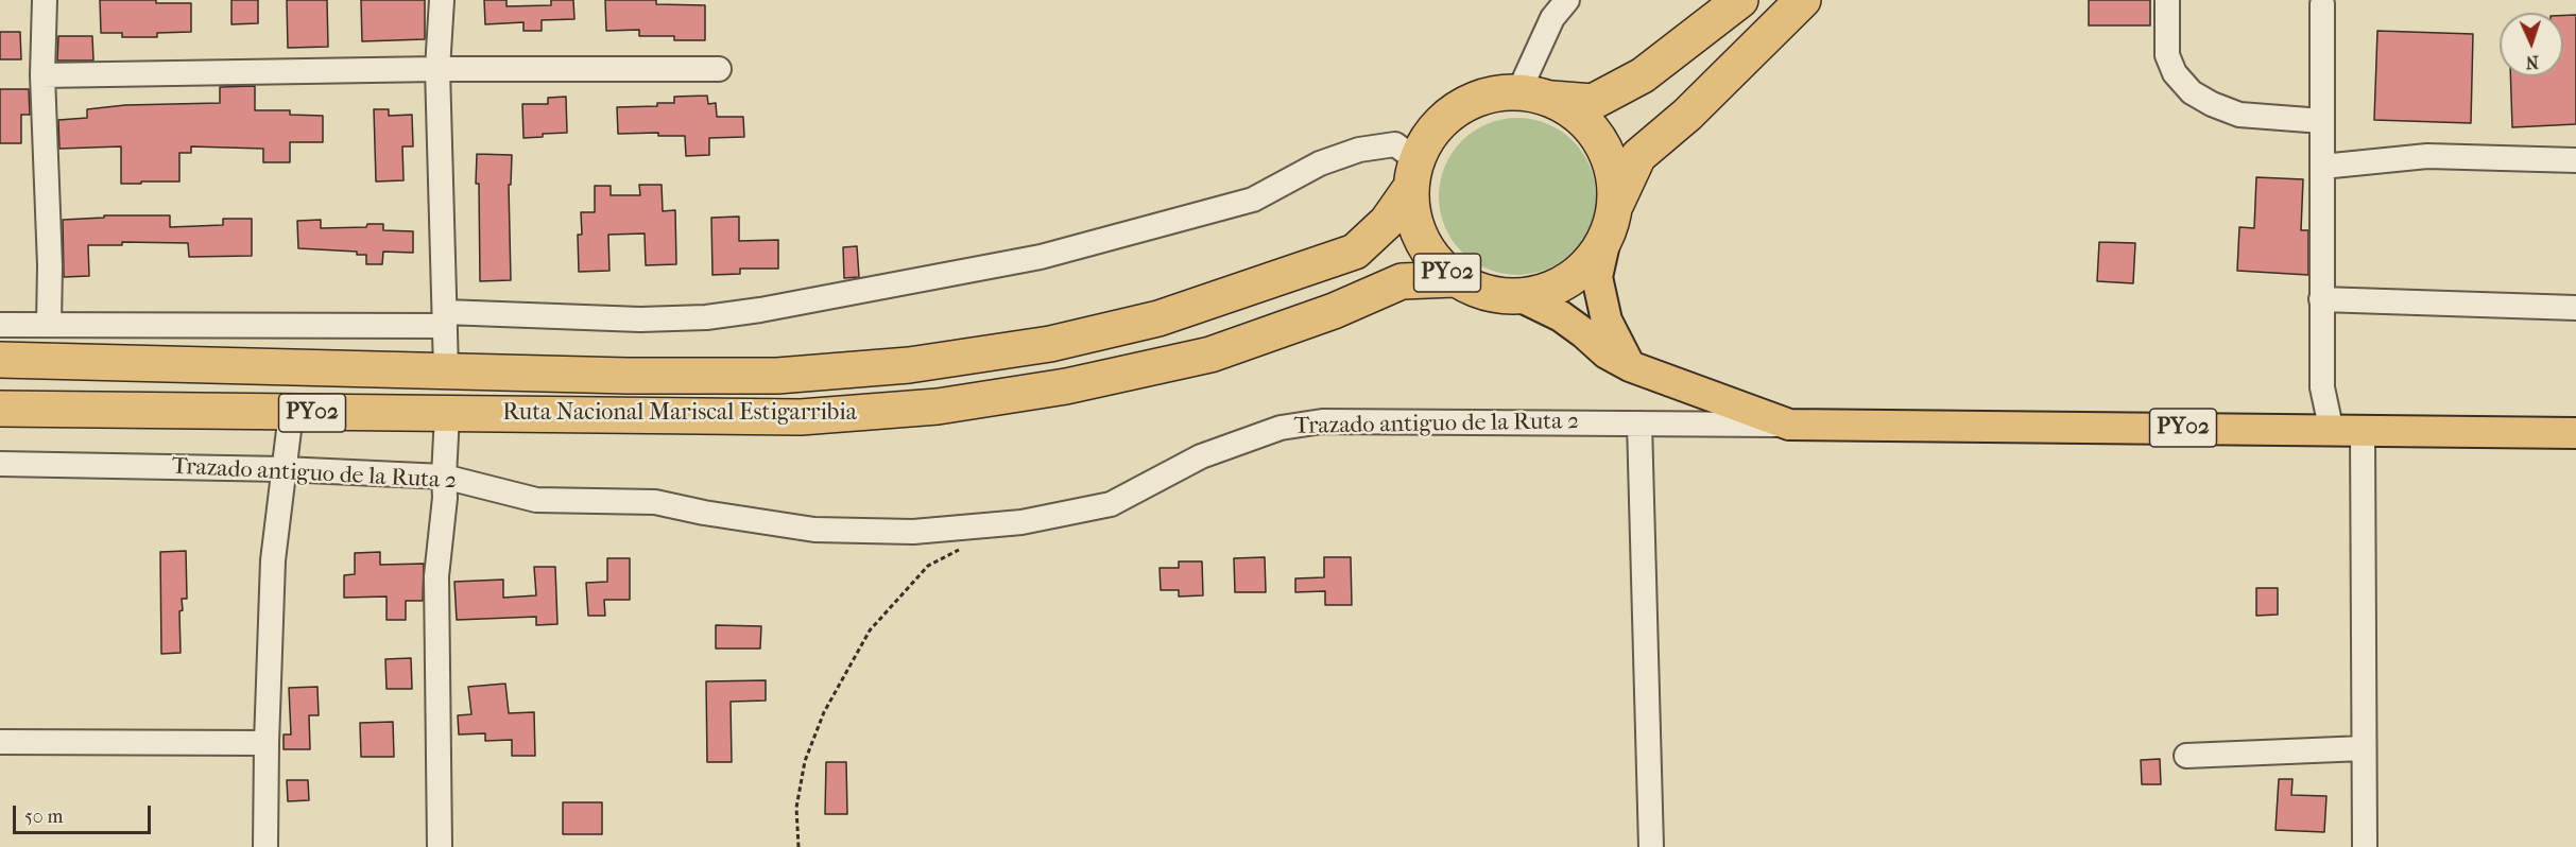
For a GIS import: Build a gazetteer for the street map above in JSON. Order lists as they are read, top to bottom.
{
  "streets": {
    "highway": ["PY02", "Ruta Nacional Mariscal Estigarribia"],
    "street": ["Trazado antiguo de la Ruta 2"]
  },
  "crossings": [
    ["PY02", "Ruta Nacional Mariscal Estigarribia"],
    ["PY02", "Trazado antiguo de la Ruta 2"]
  ],
  "scale_bar": "50 m",
  "north": "bottom"
}
